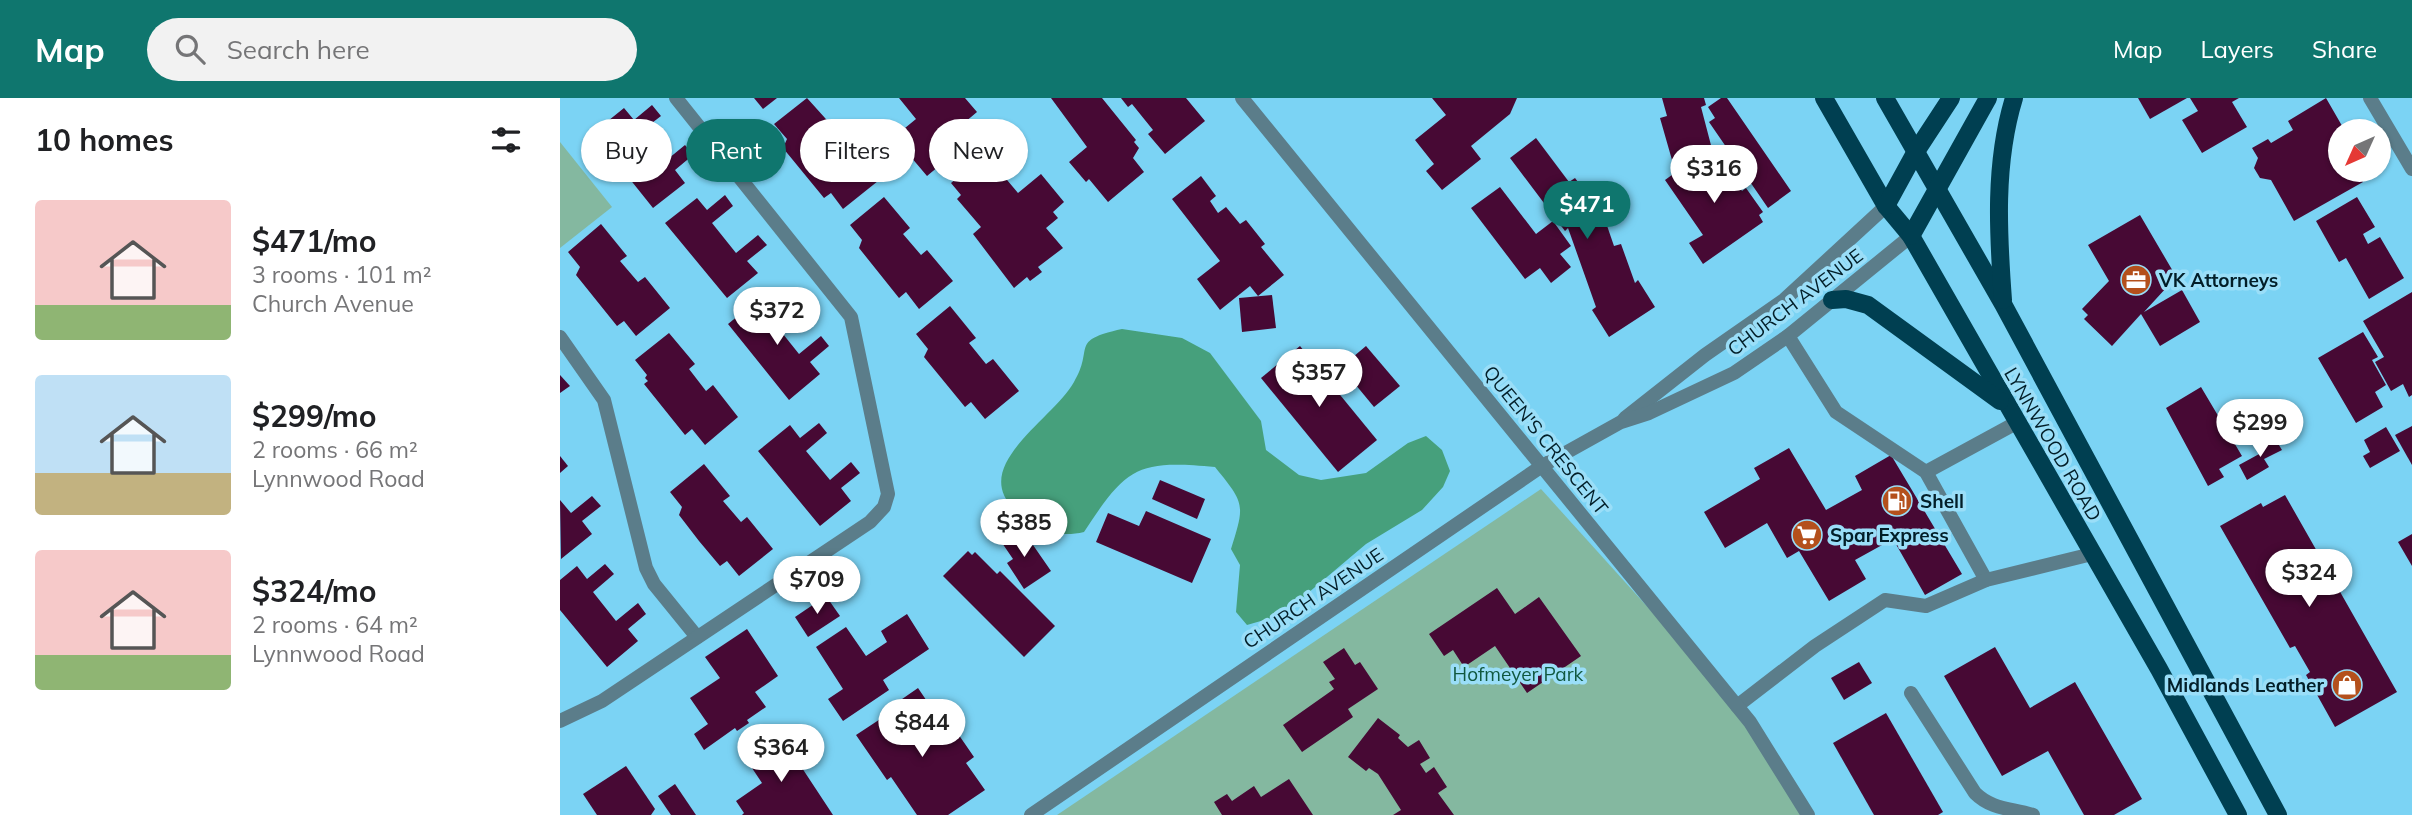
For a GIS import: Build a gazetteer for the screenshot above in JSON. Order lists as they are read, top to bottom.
{
  "streets": {
    "main road": ["LYNNWOOD ROAD"],
    "street": ["CHURCH AVENUE", "QUEEN'S CRESCENT"]
  },
  "crossings": [
    ["CHURCH AVENUE", "QUEEN'S CRESCENT"],
    ["CHURCH AVENUE", "LYNNWOOD ROAD"]
  ],
  "parks": ["Hofmeyer Park"],
  "places": {
    "office": ["VK Attorneys"],
    "fuel station": ["Shell"],
    "supermarket": ["Spar Express"],
    "shop": ["Midlands Leather"]
  },
  "north": "bottom left",
  "page": {
    "header": "Map",
    "search": "Search here",
    "nav": ["Map", "Layers", "Share"],
    "heading": "10 homes",
    "chip": [
      "Buy",
      "Rent",
      "Filters",
      "New"
    ],
    "price": [
      "$316",
      "$471",
      "$372",
      "$357",
      "$299",
      "$385",
      "$324",
      "$709",
      "$844",
      "$364"
    ],
    "list": [
      {
        "name": "$471/mo",
        "note": "3 rooms · 101 m² · Church Avenue"
      },
      {
        "name": "$299/mo",
        "note": "2 rooms · 66 m² · Lynnwood Road"
      },
      {
        "name": "$324/mo",
        "note": "2 rooms · 64 m² · Lynnwood Road"
      }
    ]
  }
}
